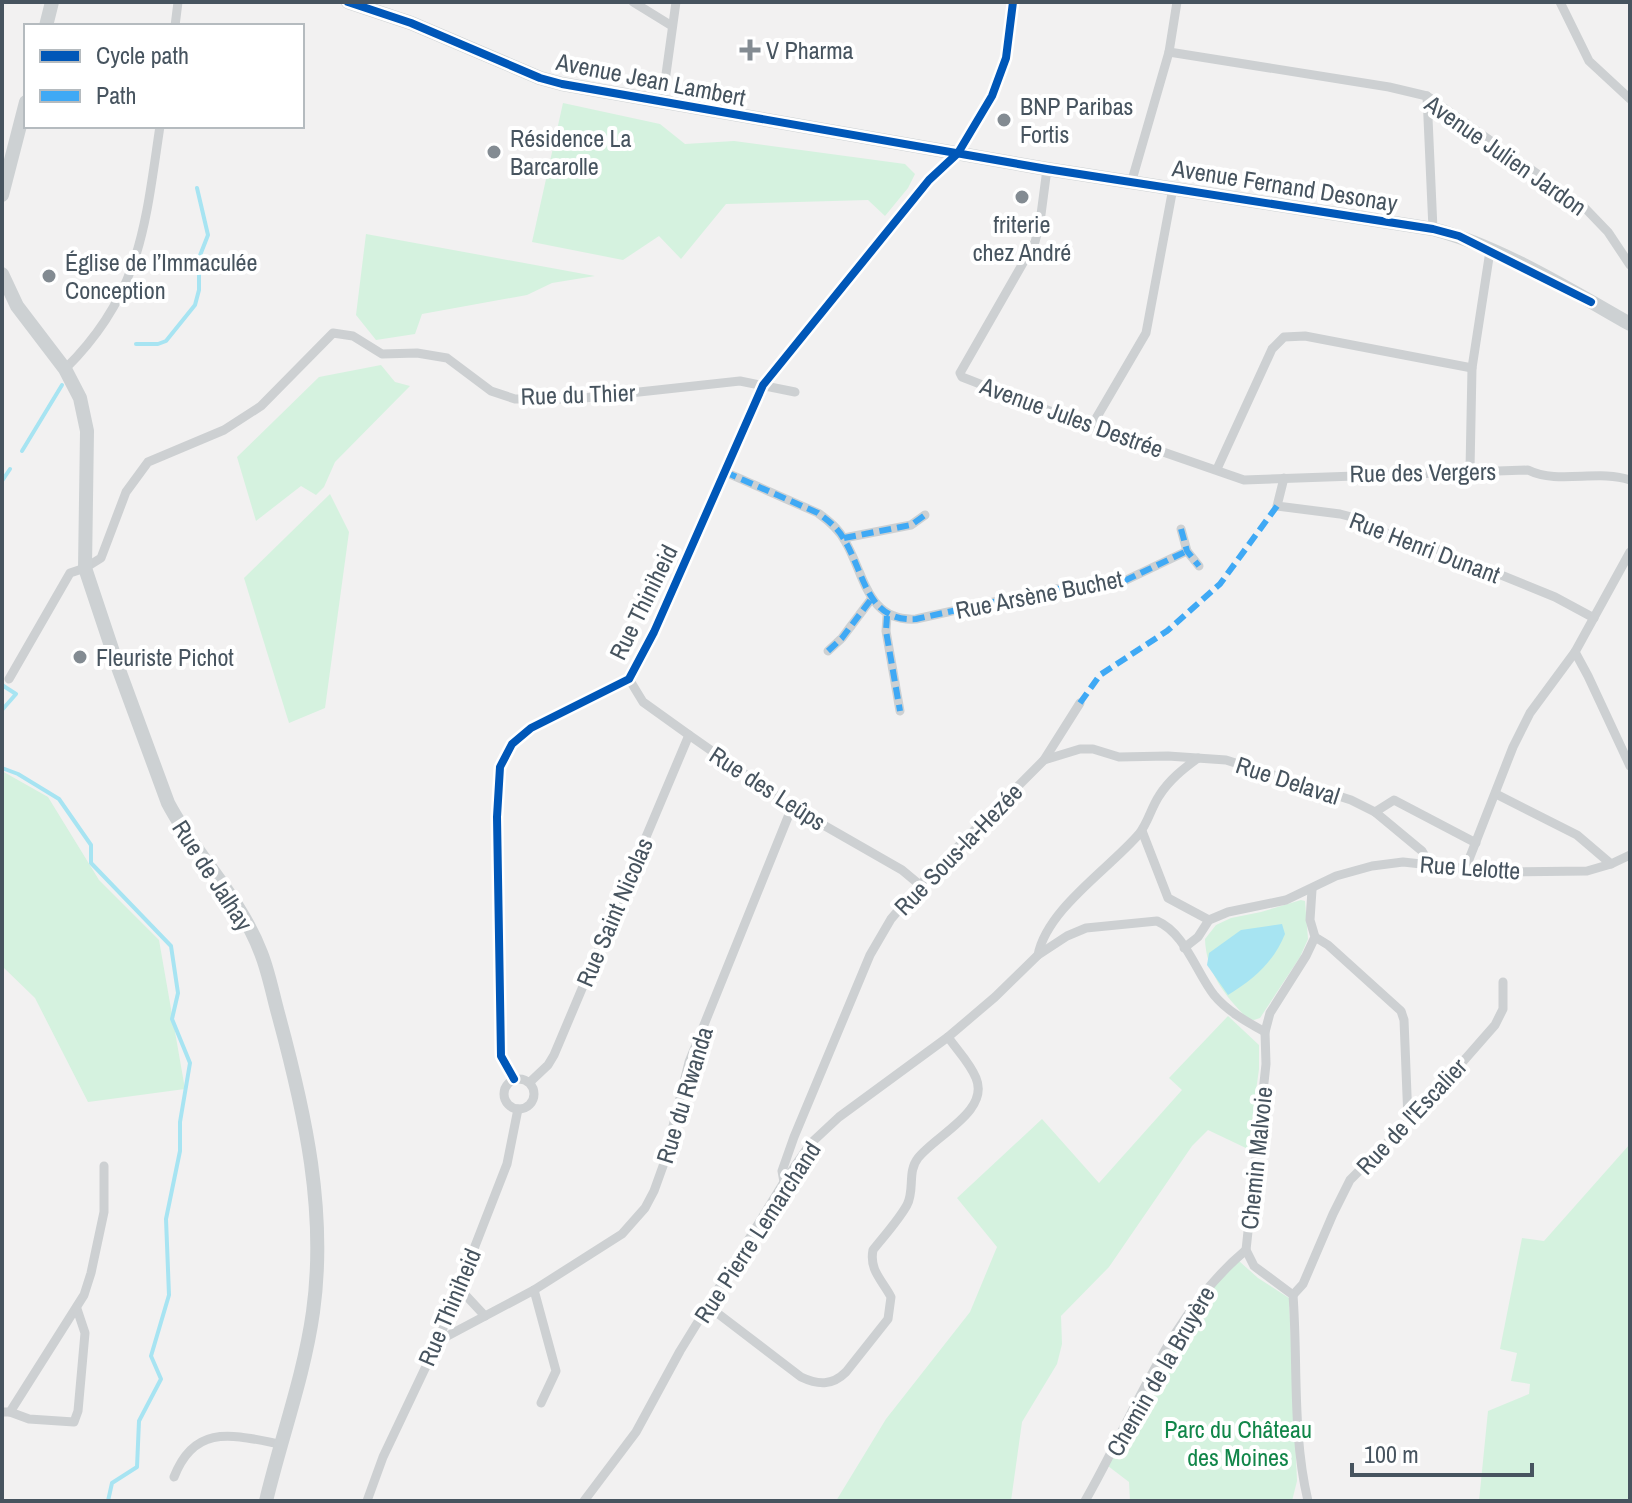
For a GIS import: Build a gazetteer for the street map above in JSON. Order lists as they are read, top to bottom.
{
  "streets": {
    "main road": ["Avenue Jean Lambert", "Avenue Fernand Desonay", "Rue de Jalhay"],
    "street": [
      "Avenue Julien Jardon",
      "Rue du Thier",
      "Avenue Jules Destrée",
      "Rue des Vergers",
      "Rue Henri Dunant",
      "Rue Arsène Buchet",
      "Rue Thiniheid",
      "Rue Delaval",
      "Rue des Leûps",
      "Rue Sous-la-Hezée",
      "Rue Lelotte",
      "Rue Saint Nicolas",
      "Rue du Rwanda",
      "Rue de l'Escalier",
      "Chemin Malvoie",
      "Rue Pierre Lemarchand",
      "Chemin de la Bruyère"
    ]
  },
  "crossings": [
    ["Avenue Jean Lambert", "Avenue Fernand Desonay"],
    ["Avenue Jean Lambert", "Rue Thiniheid"],
    ["Avenue Fernand Desonay", "Avenue Jules Destrée"],
    ["Avenue Fernand Desonay", "Rue Thiniheid"],
    ["Rue du Thier", "Rue Thiniheid"],
    ["Rue du Thier", "Rue de Jalhay"],
    ["Avenue Jules Destrée", "Rue des Vergers"],
    ["Rue des Vergers", "Rue Henri Dunant"],
    ["Rue Thiniheid", "Rue des Leûps"],
    ["Rue Thiniheid", "Rue Saint Nicolas"],
    ["Rue Thiniheid", "Rue du Rwanda"],
    ["Rue Delaval", "Rue Sous-la-Hezée"],
    ["Rue Delaval", "Rue Lelotte"],
    ["Rue des Leûps", "Rue Sous-la-Hezée"],
    ["Rue des Leûps", "Rue Saint Nicolas"],
    ["Rue des Leûps", "Rue du Rwanda"],
    ["Rue Sous-la-Hezée", "Rue Pierre Lemarchand"],
    ["Rue de l'Escalier", "Chemin Malvoie"],
    ["Chemin Malvoie", "Chemin de la Bruyère"]
  ],
  "parks": ["Parc du Château des Moines"],
  "places": {
    "health": ["V Pharma"],
    "other": [
      "BNP Paribas Fortis",
      "Résidence La Barcarolle",
      "friterie chez André",
      "Église de l’Immaculée Conception",
      "Fleuriste Pichot"
    ]
  },
  "legend": ["Cycle path", "Path"],
  "scale_bar": "100 m"
}
